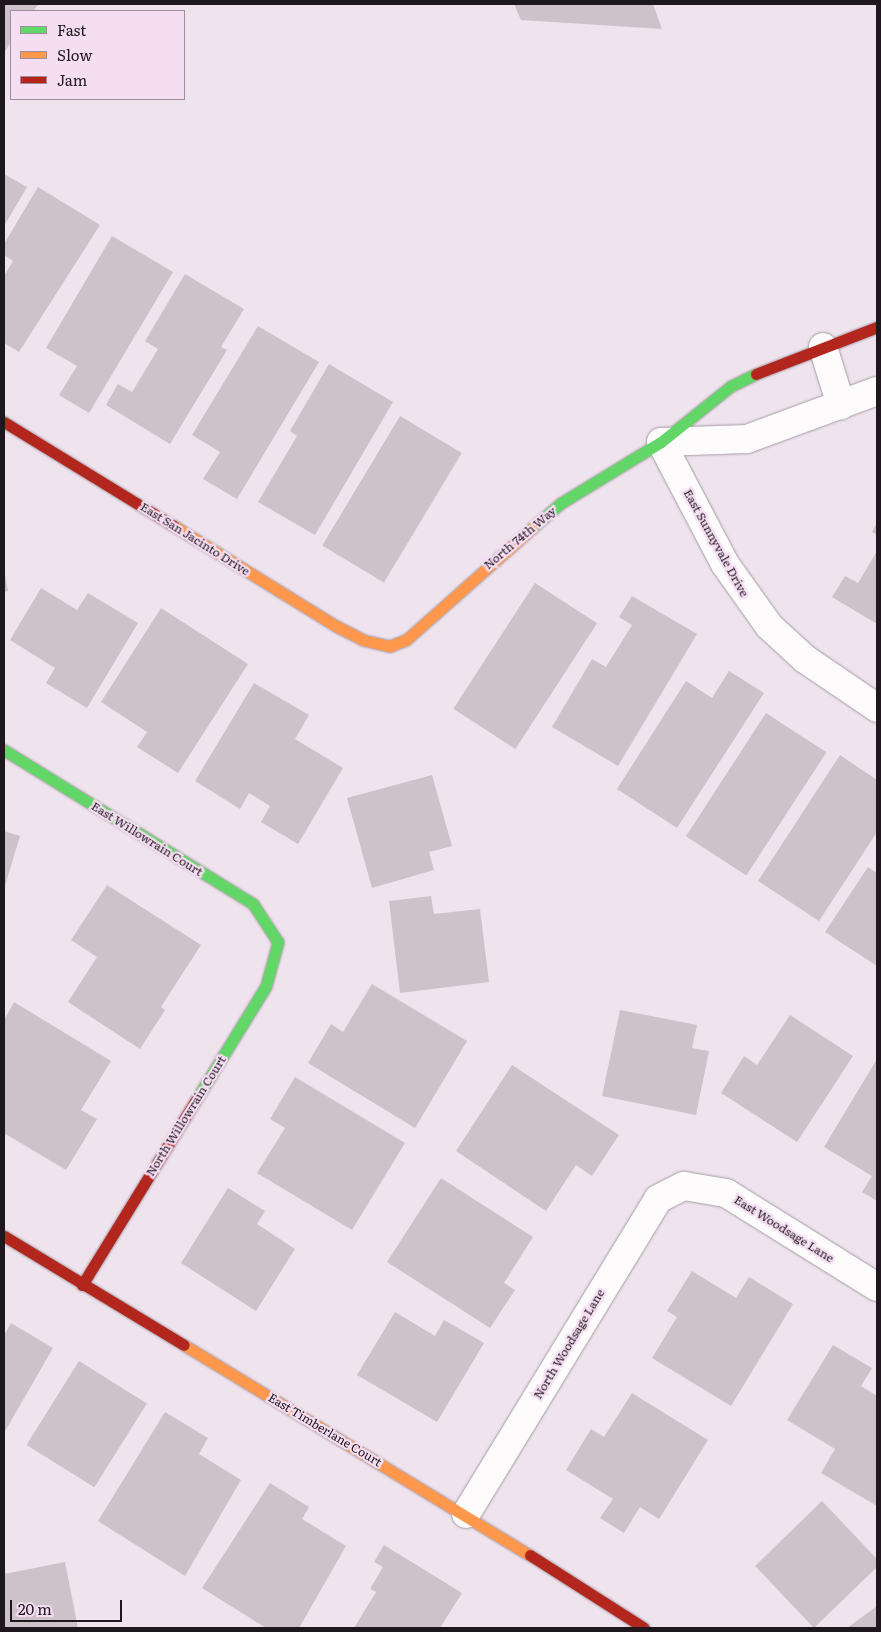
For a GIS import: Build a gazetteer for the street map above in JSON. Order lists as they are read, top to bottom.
{
  "streets": {
    "street": [
      "North 74th Way",
      "East San Jacinto Drive",
      "East Sunnyvale Drive",
      "East Willowrain Court",
      "North Willowrain Court",
      "East Woodsage Lane",
      "North Woodsage Lane",
      "East Timberlane Court"
    ]
  },
  "crossings": [
    ["North 74th Way", "East San Jacinto Drive"],
    ["North 74th Way", "East Sunnyvale Drive"],
    ["East Willowrain Court", "North Willowrain Court"],
    ["North Willowrain Court", "East Timberlane Court"],
    ["East Woodsage Lane", "North Woodsage Lane"],
    ["North Woodsage Lane", "East Timberlane Court"]
  ],
  "legend": ["Fast", "Slow", "Jam"],
  "scale_bar": "20 m"
}
